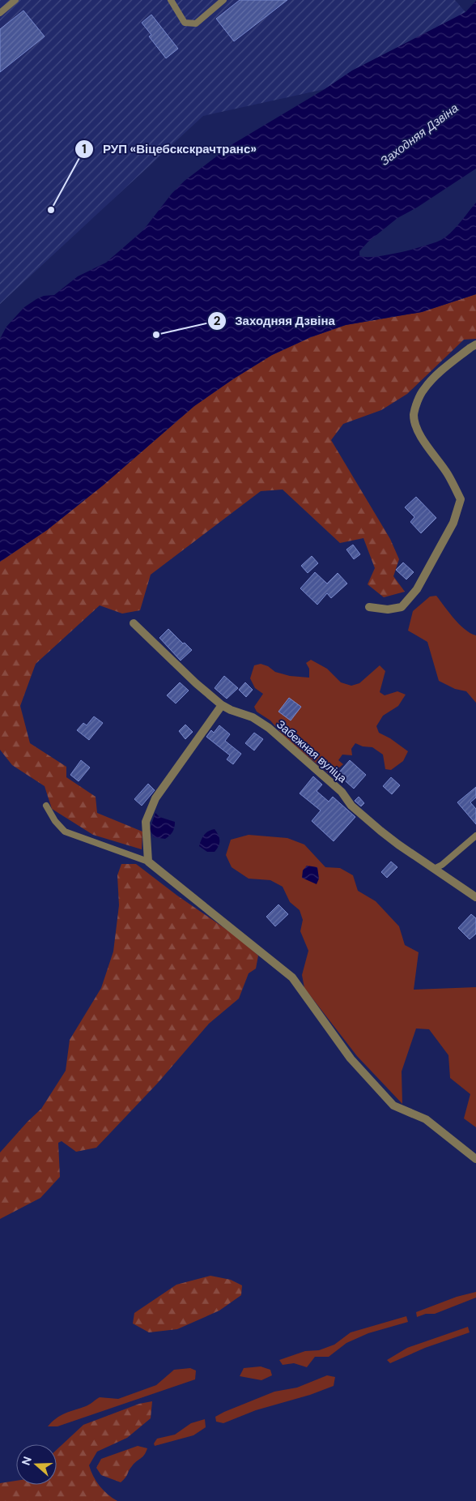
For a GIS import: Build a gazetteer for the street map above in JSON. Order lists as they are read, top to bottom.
{
  "streets": {
    "street": ["Забежная вуліца"]
  },
  "water": ["Заходняя Дзвіна"],
  "places": ["РУП «Віцебскскрачтранс»", "Заходняя Дзвіна"],
  "north": "left"
}
